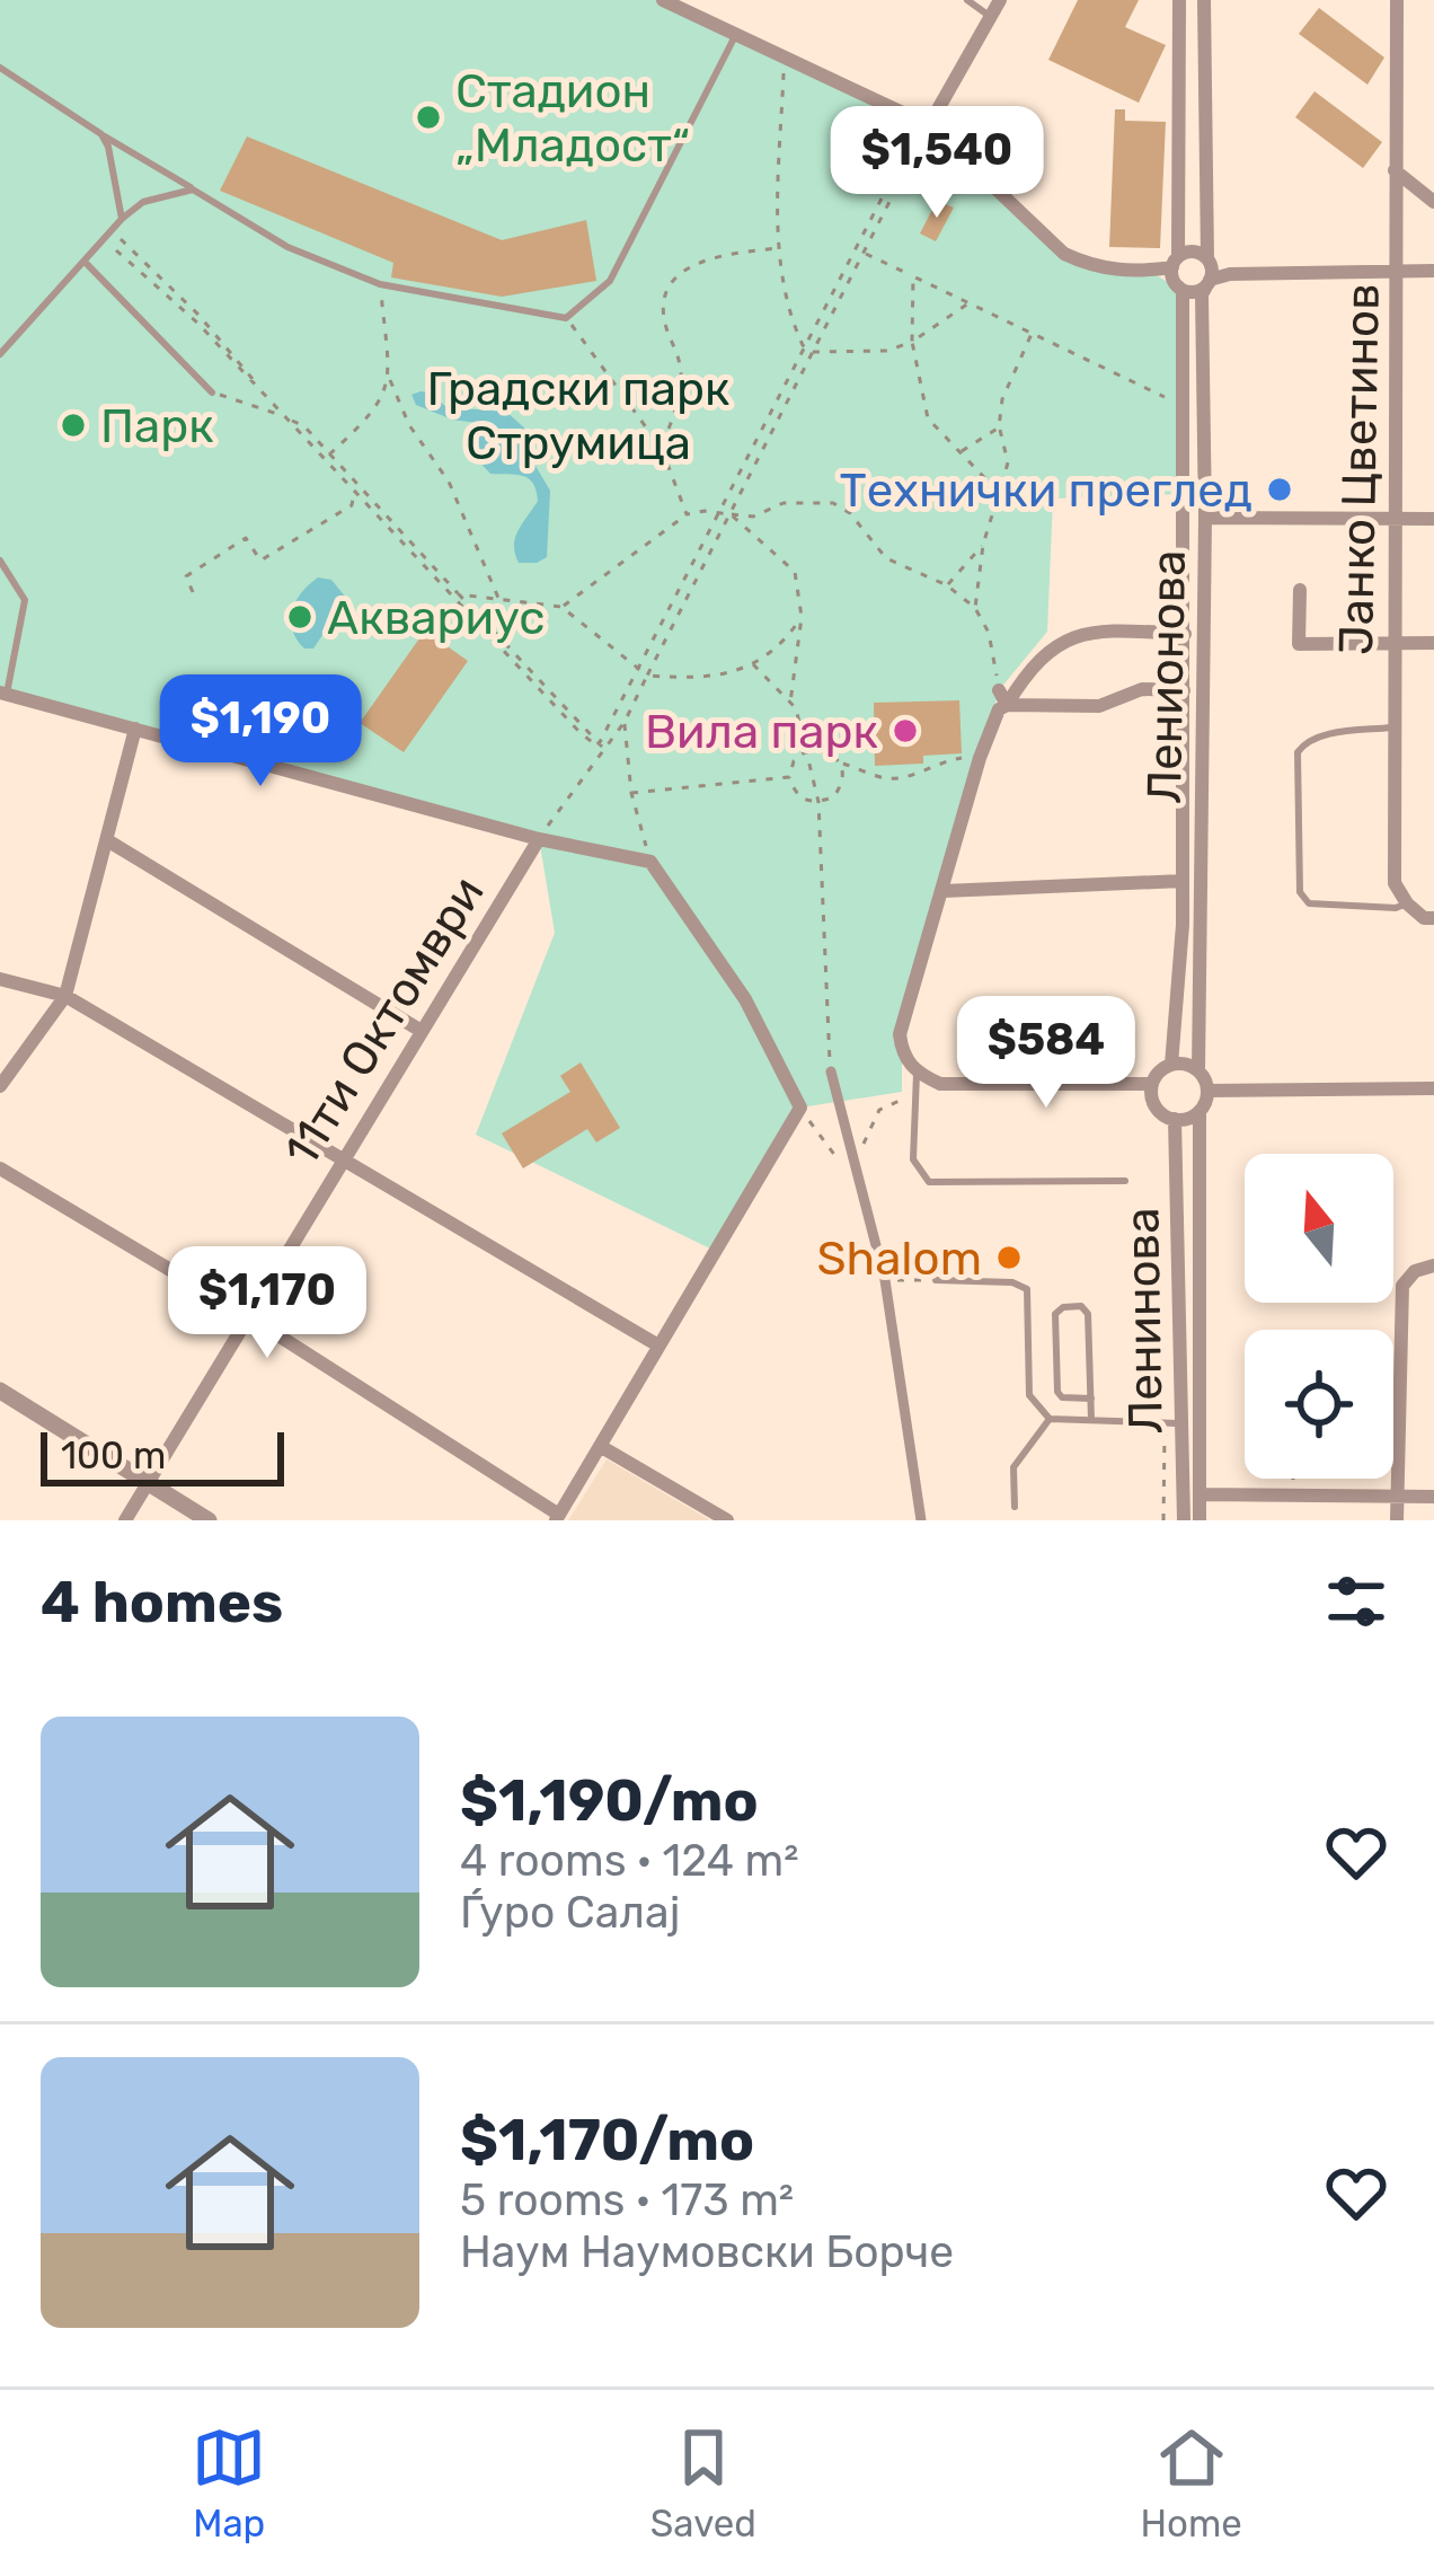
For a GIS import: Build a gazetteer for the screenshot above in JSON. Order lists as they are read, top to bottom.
{
  "streets": {
    "street": [
      "Јанко Цветинов",
      "Ленионова",
      "11ти Октомври",
      "Ленинова"
    ]
  },
  "crossings": [
    ["Ленионова", "Ленинова"]
  ],
  "parks": ["Градски парк Струмица"],
  "places": [
    "Стадион „Младост“",
    "Парк",
    "Технички преглед",
    "Аквариус",
    "Вила парк",
    "Shalom"
  ],
  "scale_bar": "100 m",
  "north": "top",
  "page": {
    "price": [
      "$1,540",
      "$1,190",
      "$584",
      "$1,170"
    ],
    "scale": "100 m",
    "heading": "4 homes",
    "list": [
      {
        "name": "$1,190/mo",
        "note": "4 rooms · 124 m² · Ѓуро Салај"
      },
      {
        "name": "$1,170/mo",
        "note": "5 rooms · 173 m² · Наум Наумовски Борче"
      }
    ],
    "tabs": ["Map", "Saved", "Home"]
  }
}
